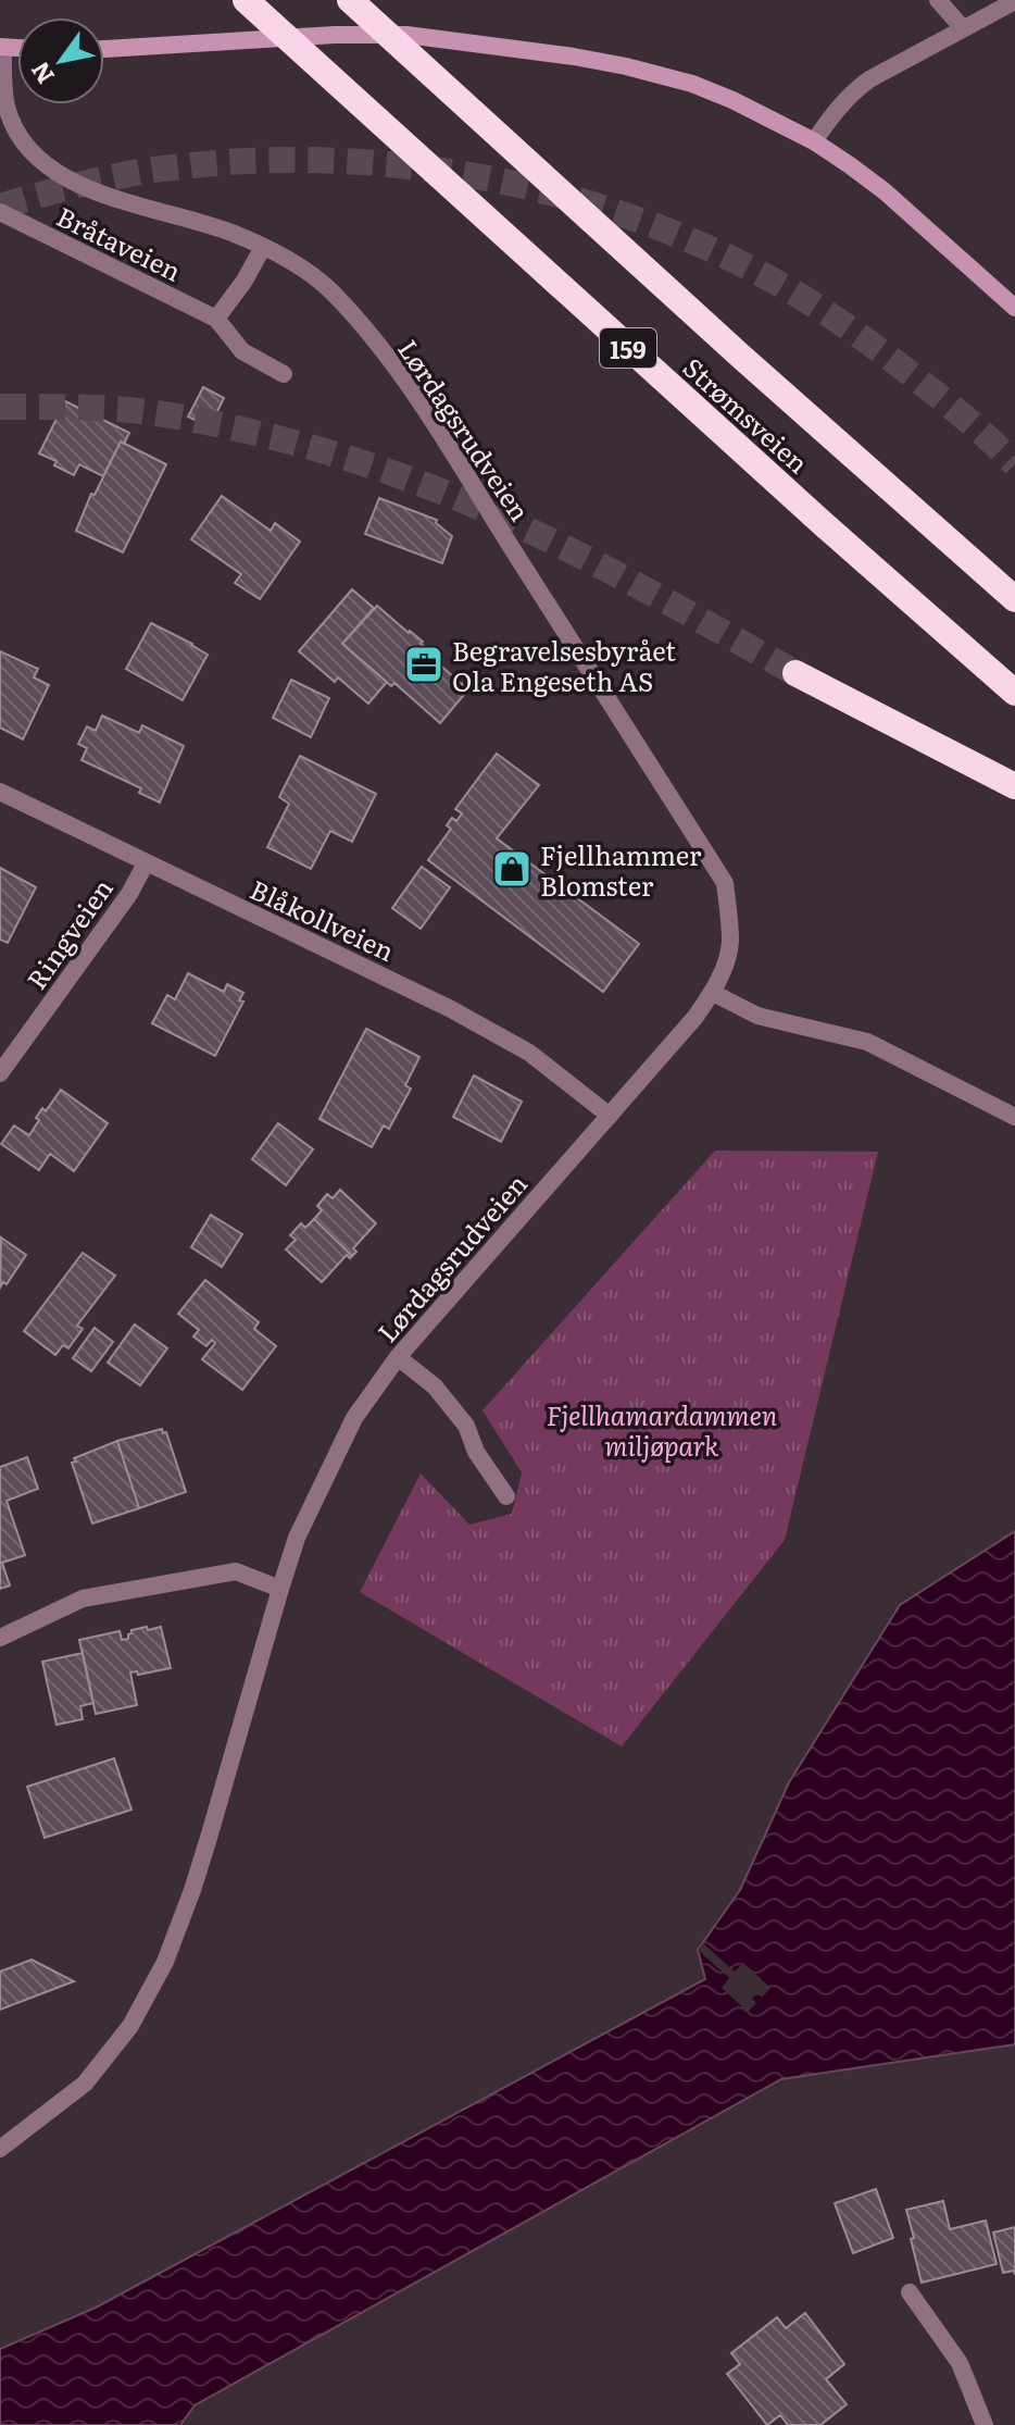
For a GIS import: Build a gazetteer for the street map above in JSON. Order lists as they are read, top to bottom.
{
  "streets": {
    "highway": ["159", "Strømsveien"],
    "street": [
      "Bråtaveien",
      "Lørdagsrudveien",
      "Blåkollveien",
      "Ringveien"
    ]
  },
  "crossings": [
    ["Lørdagsrudveien", "Blåkollveien"],
    ["Blåkollveien", "Ringveien"]
  ],
  "parks": ["Fjellhamardammen miljøpark"],
  "places": {
    "office": ["Begravelsesbyrået Ola Engeseth AS"],
    "shop": ["Fjellhammer Blomster"]
  },
  "north": "bottom left"
}
